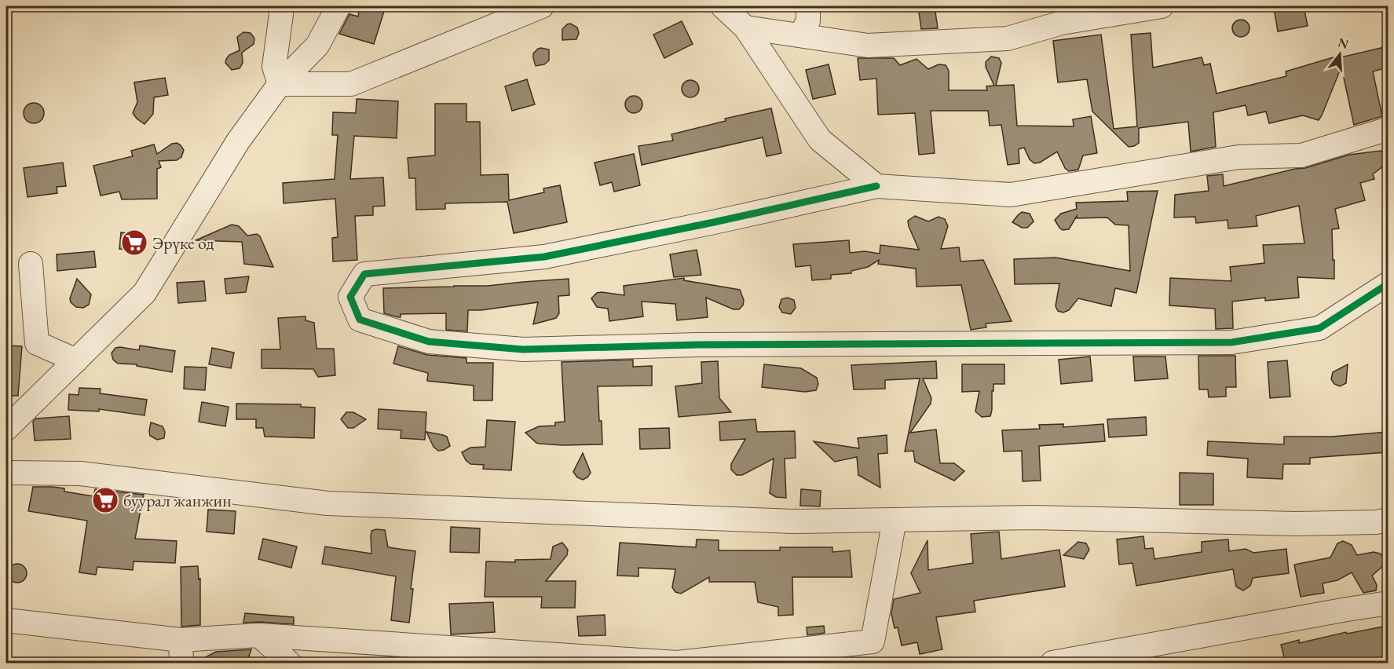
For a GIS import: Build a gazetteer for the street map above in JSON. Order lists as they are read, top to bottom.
{
  "places": {
    "supermarket": ["Эрүке од", "буурал жанжин"]
  },
  "north": "top"
}
